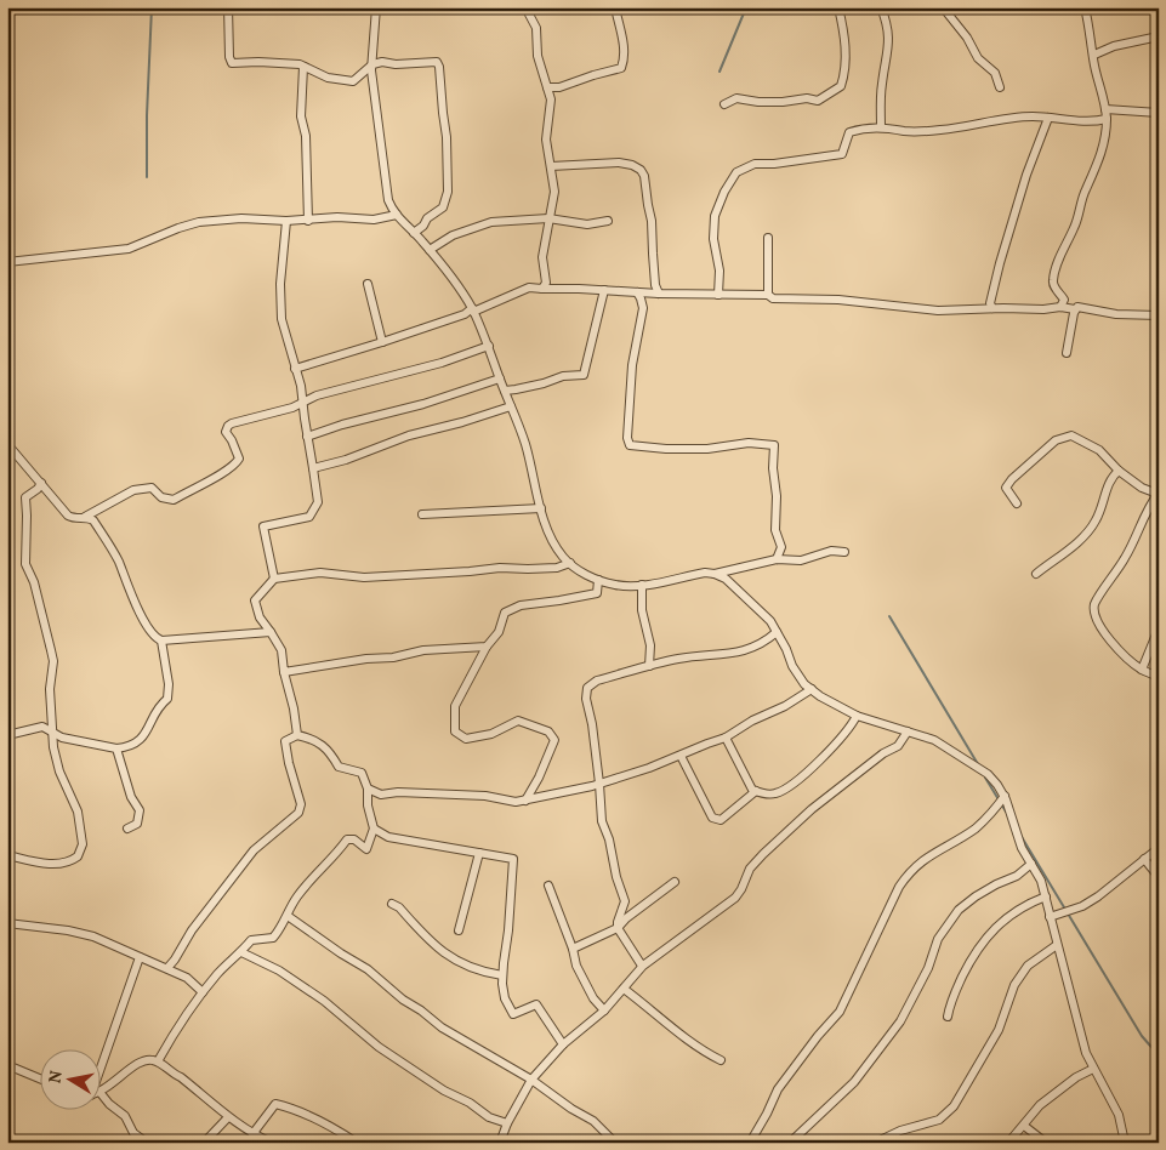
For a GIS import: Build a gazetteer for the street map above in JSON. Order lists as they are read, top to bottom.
{
  "north": "left"
}
